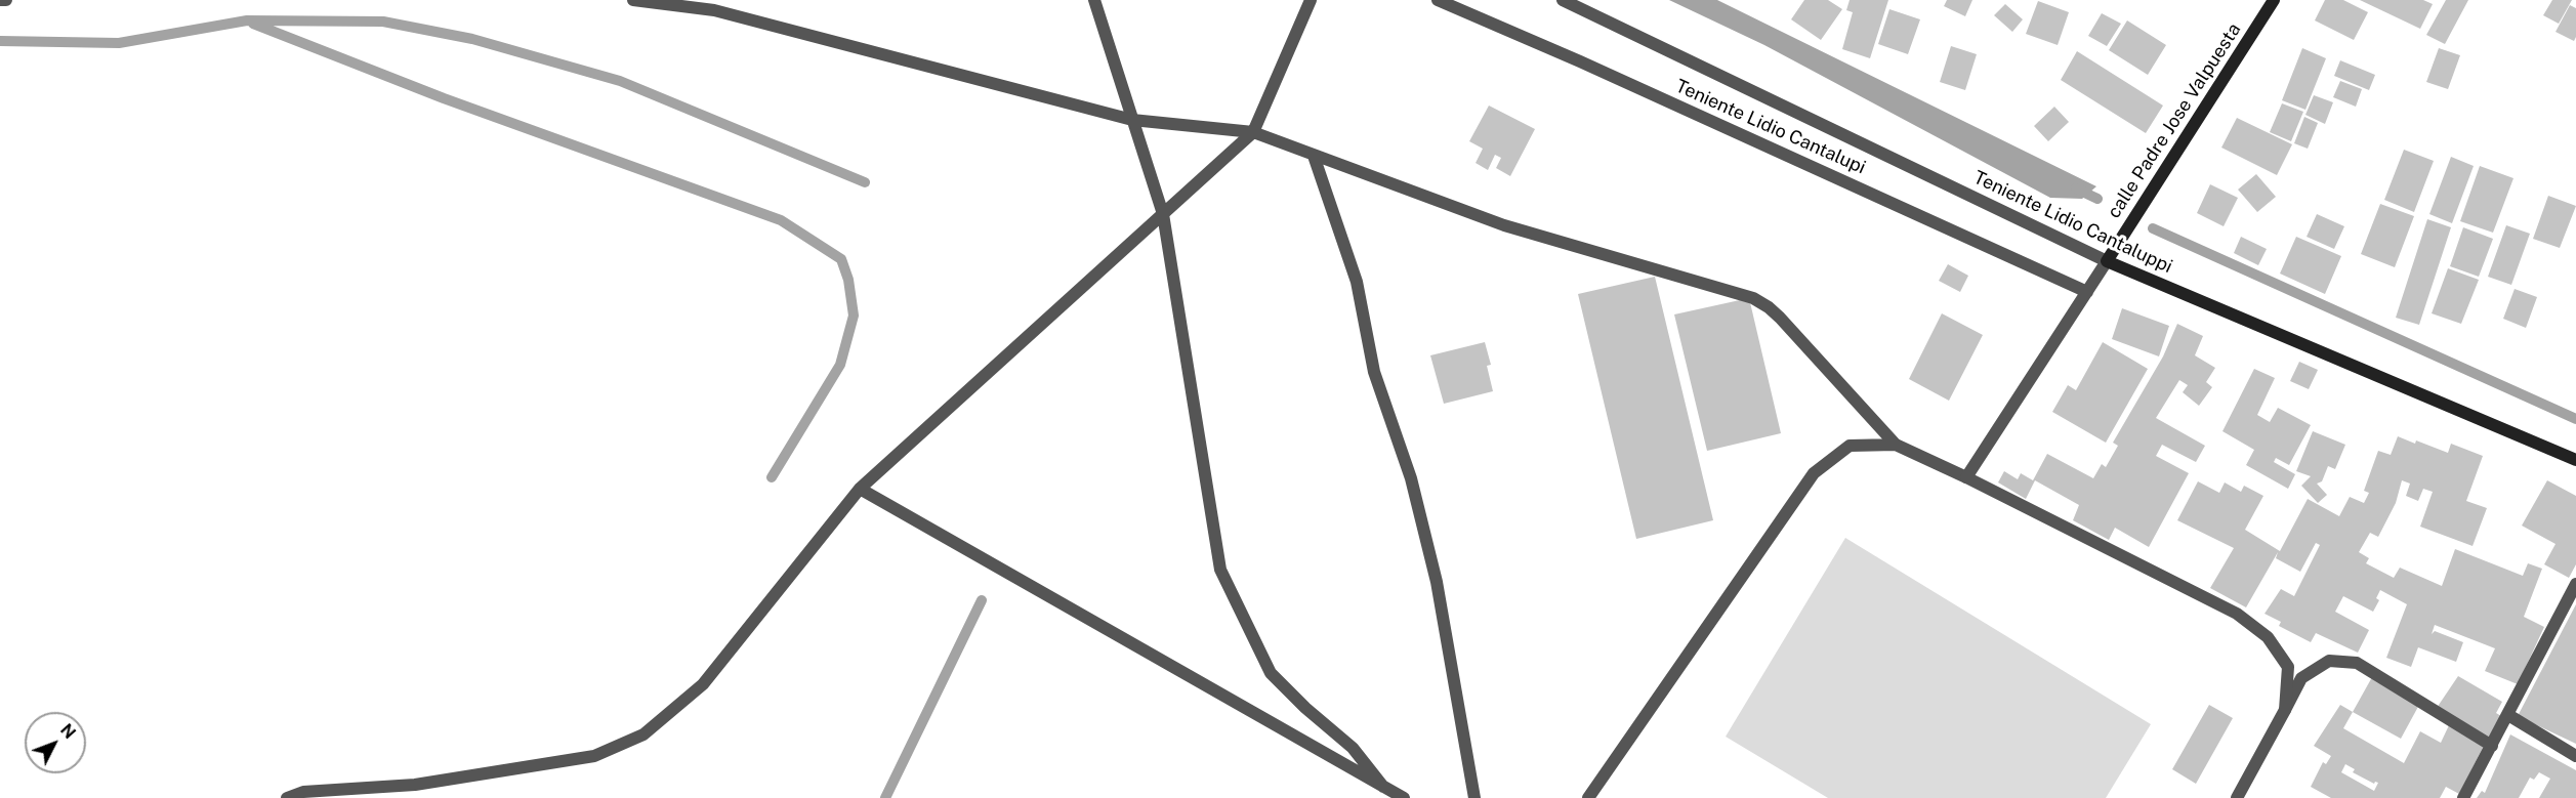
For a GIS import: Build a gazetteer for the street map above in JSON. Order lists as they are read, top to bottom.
{
  "streets": {
    "street": ["calle Padre Jose Valpuesta", "Teniente Lidio Cantalupi", "Teniente Lidio Cantaluppi"]
  },
  "crossings": [
    ["calle Padre Jose Valpuesta", "Teniente Lidio Cantaluppi"]
  ],
  "north": "top right"
}
